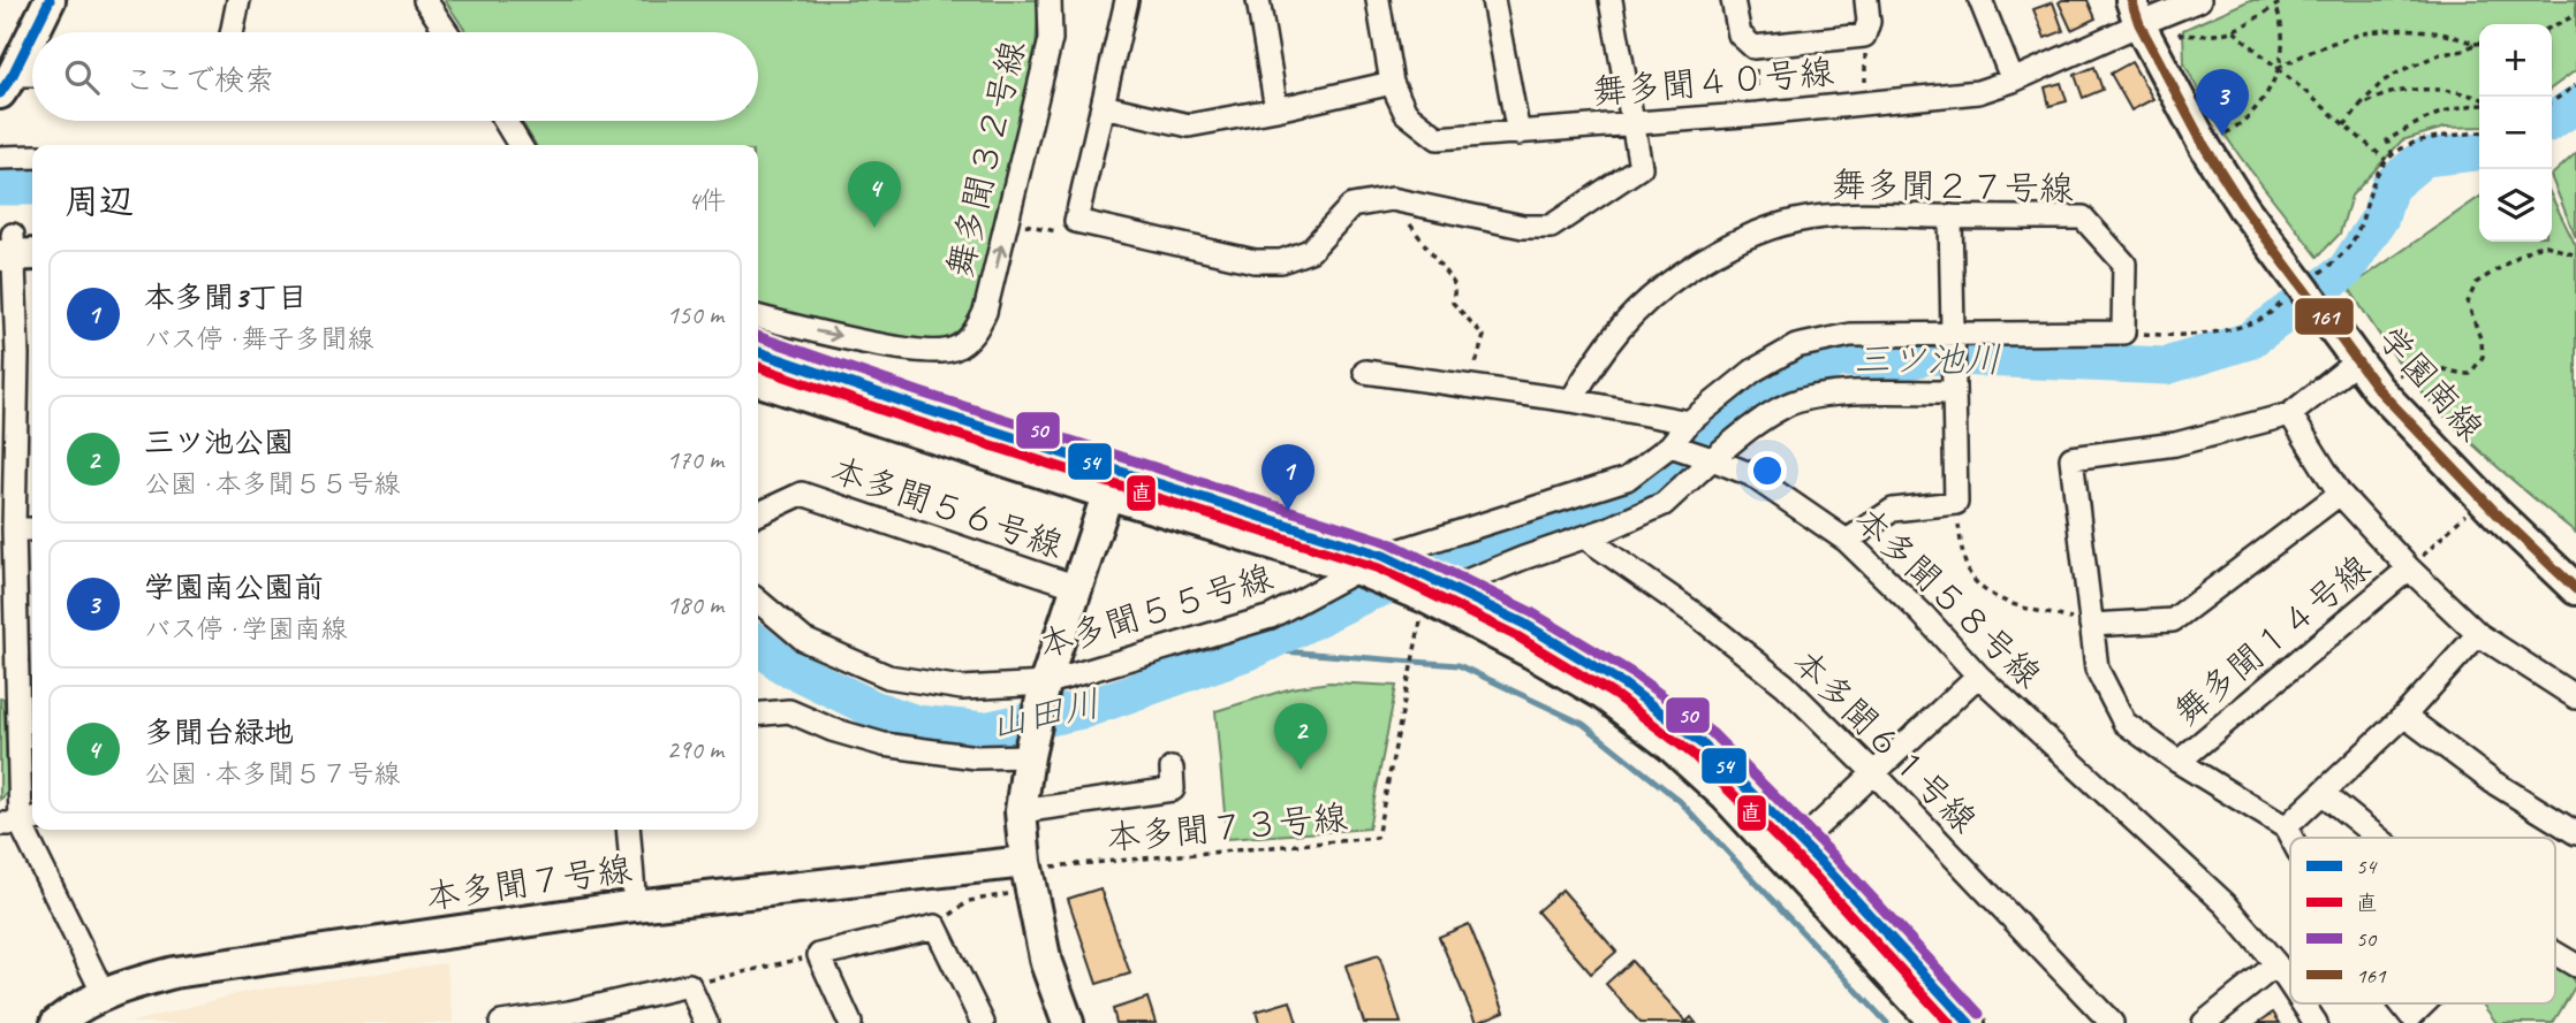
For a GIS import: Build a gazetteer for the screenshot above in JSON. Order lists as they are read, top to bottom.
{
  "streets": {
    "street": [
      "舞多聞４０号線",
      "舞多聞３２号線",
      "舞多聞２７号線",
      "学園南線",
      "本多聞５６号線",
      "本多聞５８号線",
      "本多聞５５号線",
      "舞多聞１４号線",
      "本多聞６１号線",
      "本多聞７号線"
    ],
    "path": ["本多聞７３号線"]
  },
  "crossings": [
    ["舞多聞４０号線", "学園南線"],
    ["本多聞７３号線", "本多聞７号線"]
  ],
  "water": ["三ツ池川", "山田川"],
  "lines": [
    "transit line 54",
    "transit line 161",
    "transit line 50",
    "transit line 直"
  ],
  "legend": [
    "54",
    "直",
    "50",
    "161"
  ],
  "page": {
    "map_buttons": ["+", "−"],
    "search": "ここで検索",
    "pins": [
      "3",
      "4",
      "1",
      "2"
    ],
    "heading": ["周辺", "4件"],
    "list": [
      {
        "mark": "1",
        "name": "本多聞3丁目",
        "note": "バス停 · 舞子多聞線",
        "value": "150 m"
      },
      {
        "mark": "2",
        "name": "三ツ池公園",
        "note": "公園 · 本多聞５５号線",
        "value": "170 m"
      },
      {
        "mark": "3",
        "name": "学園南公園前",
        "note": "バス停 · 学園南線",
        "value": "180 m"
      },
      {
        "mark": "4",
        "name": "多聞台緑地",
        "note": "公園 · 本多聞５７号線",
        "value": "290 m"
      }
    ]
  }
}
